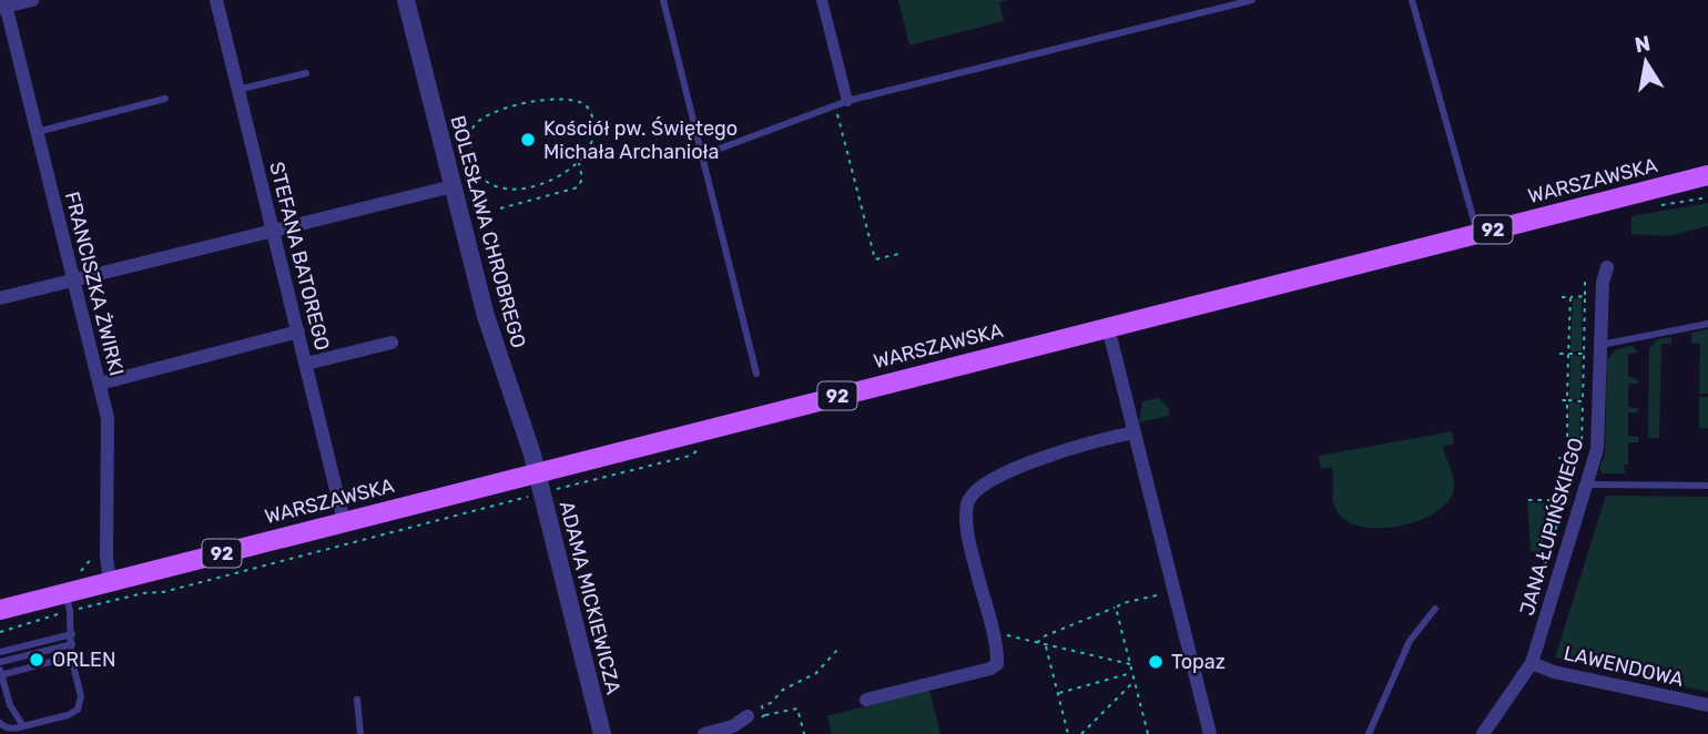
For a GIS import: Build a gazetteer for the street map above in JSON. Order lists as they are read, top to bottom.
{
  "streets": {
    "main road": ["WARSZAWSKA", "92"],
    "street": [
      "BOLESŁAWA CHROBREGO",
      "STEFANA BATOREGO",
      "FRANCISZKA ŻWIRKI",
      "JANA ŁUPIŃSKIEGO",
      "ADAMA MICKIEWICZA",
      "LAWENDOWA"
    ]
  },
  "crossings": [
    ["WARSZAWSKA", "BOLESŁAWA CHROBREGO"],
    ["WARSZAWSKA", "STEFANA BATOREGO"],
    ["WARSZAWSKA", "FRANCISZKA ŻWIRKI"],
    ["WARSZAWSKA", "ADAMA MICKIEWICZA"],
    ["BOLESŁAWA CHROBREGO", "ADAMA MICKIEWICZA"],
    ["JANA ŁUPIŃSKIEGO", "LAWENDOWA"]
  ],
  "places": ["Kościół pw. Świętego Michała Archanioła", "ORLEN", "Topaz"],
  "north": "top"
}
